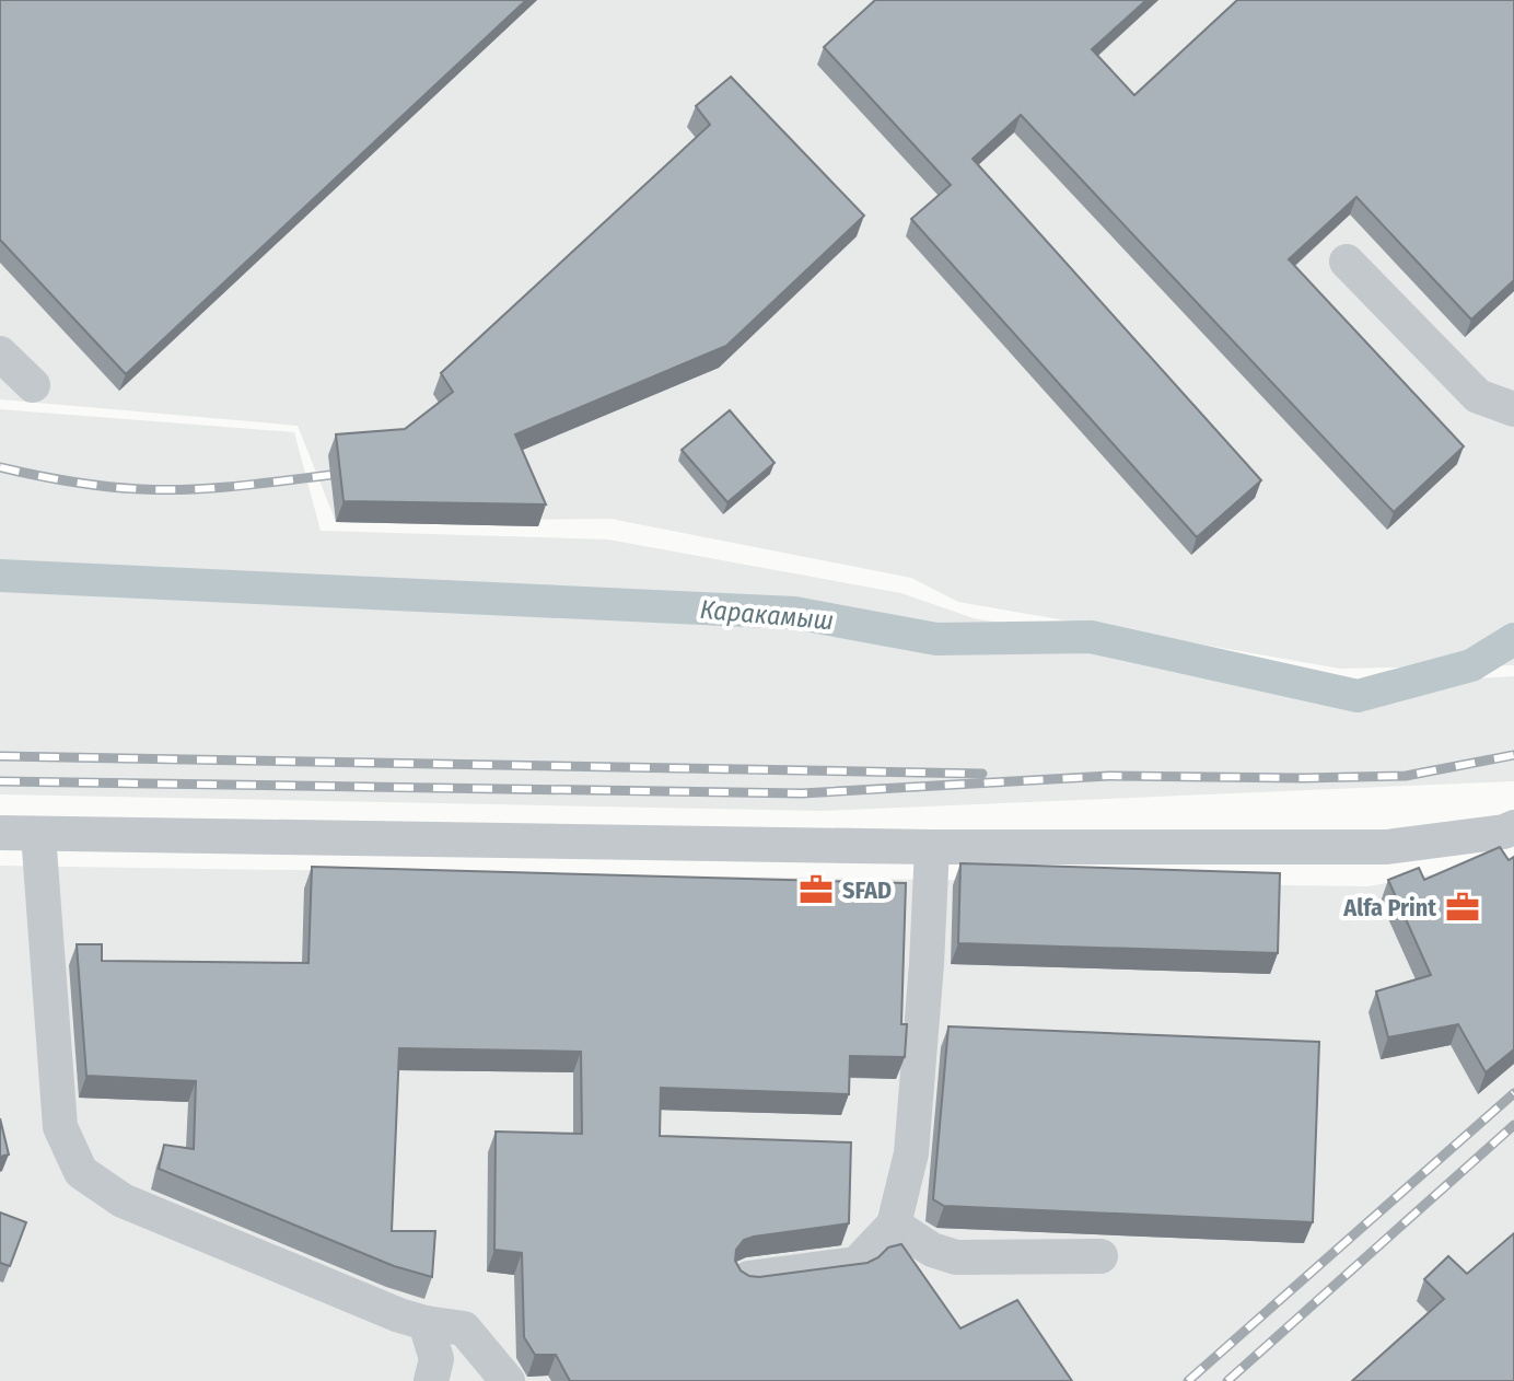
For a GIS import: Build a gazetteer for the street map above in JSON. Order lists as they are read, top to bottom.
{
  "water": ["Каракамыш"],
  "places": {
    "office": ["SFAD", "Alfa Print"]
  }
}
